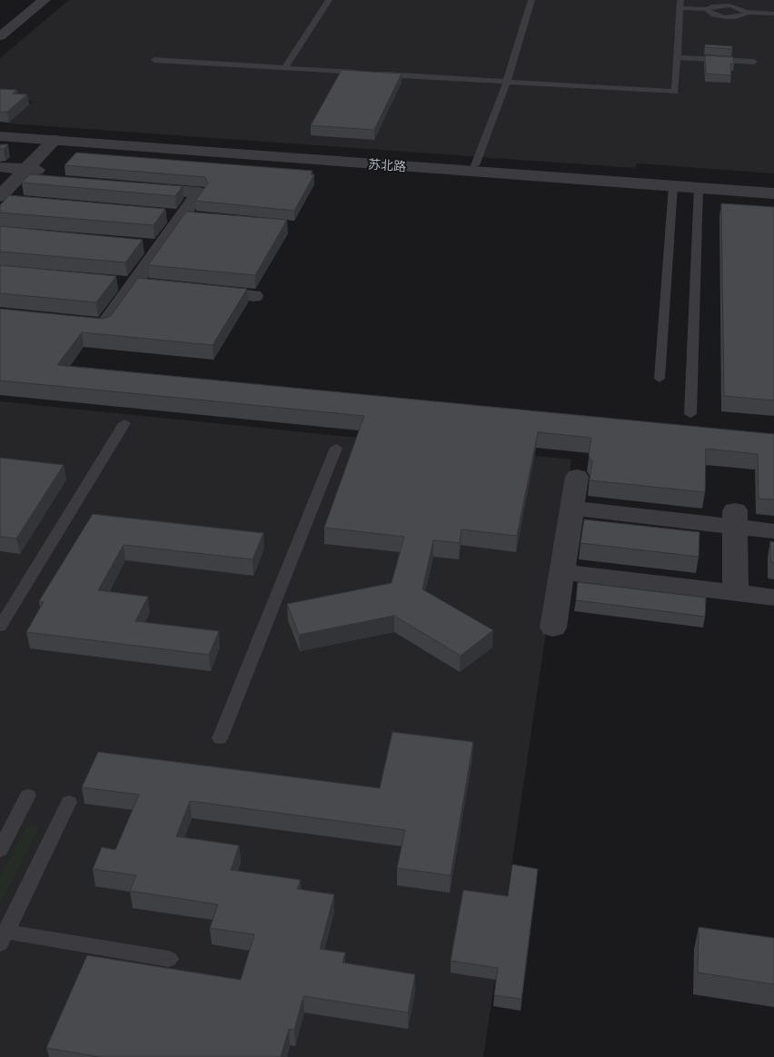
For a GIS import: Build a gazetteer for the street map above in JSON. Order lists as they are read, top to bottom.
{
  "streets": {
    "street": ["苏北路"]
  }
}
